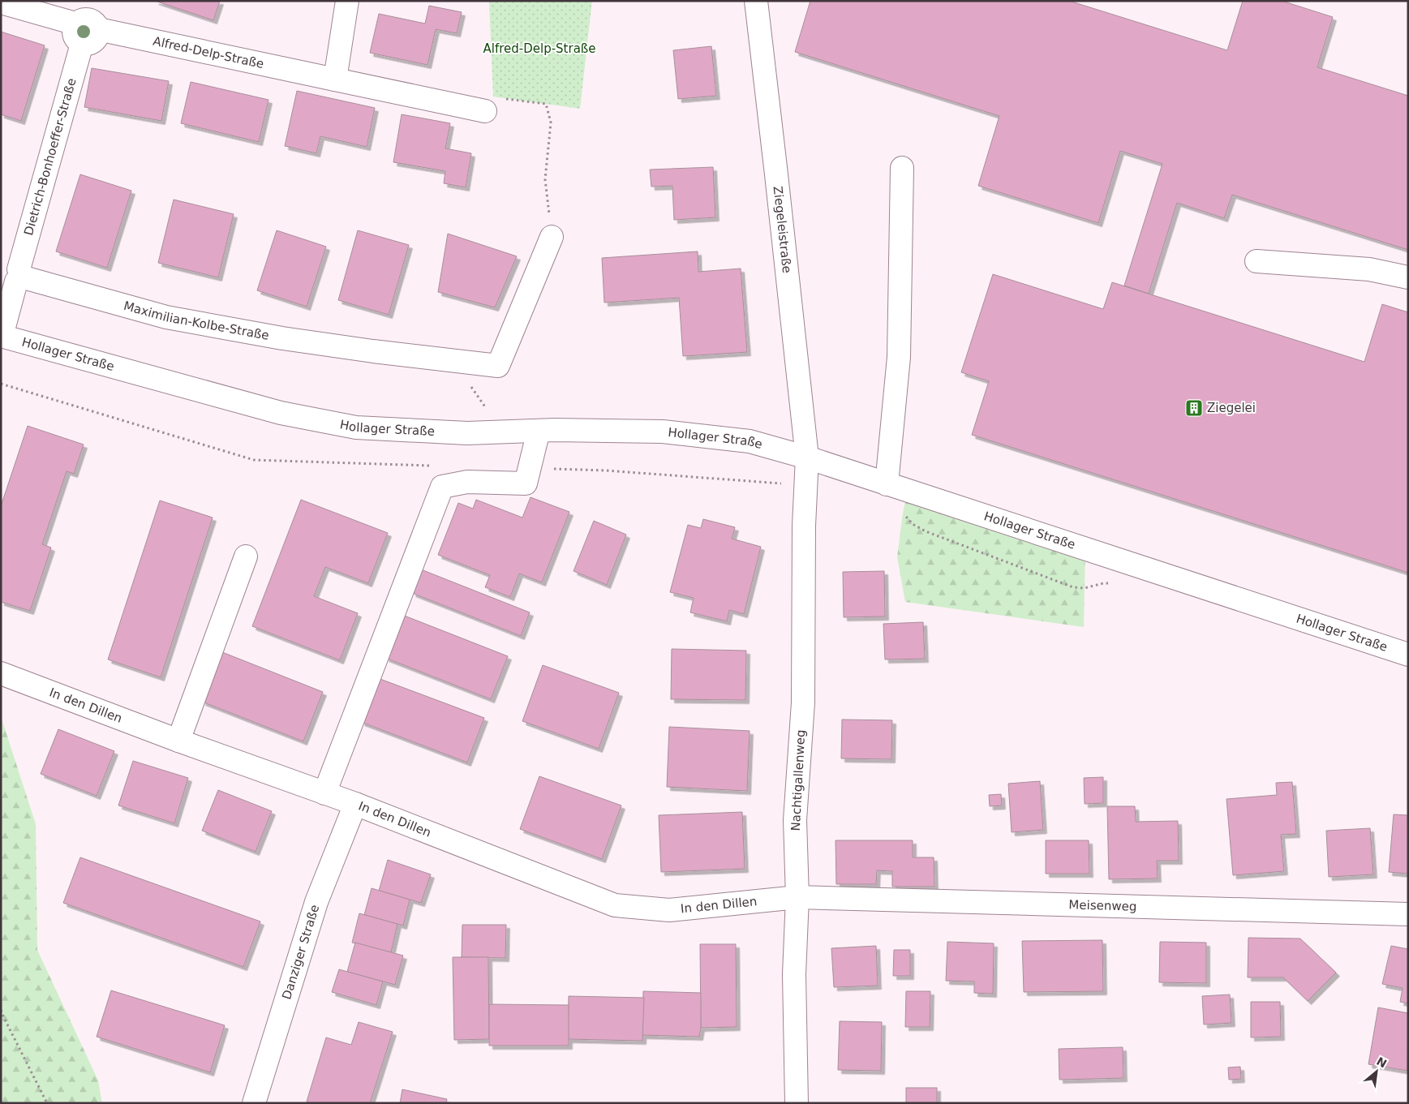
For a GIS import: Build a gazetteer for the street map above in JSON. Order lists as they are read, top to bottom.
{
  "streets": {
    "street": [
      "Alfred-Delp-Straße",
      "Dietrich-Bonhoeffer-Straße",
      "Ziegeleistraße",
      "Maximilian-Kolbe-Straße",
      "Hollager Straße",
      "In den Dillen",
      "Nachtigallenweg",
      "Meisenweg",
      "Danziger Straße"
    ]
  },
  "crossings": [
    ["Alfred-Delp-Straße", "Dietrich-Bonhoeffer-Straße"],
    ["Dietrich-Bonhoeffer-Straße", "Maximilian-Kolbe-Straße"],
    ["Dietrich-Bonhoeffer-Straße", "Hollager Straße"],
    ["Ziegeleistraße", "Hollager Straße"],
    ["Ziegeleistraße", "Nachtigallenweg"],
    ["Hollager Straße", "Nachtigallenweg"],
    ["In den Dillen", "Nachtigallenweg"],
    ["In den Dillen", "Meisenweg"],
    ["In den Dillen", "Danziger Straße"],
    ["Nachtigallenweg", "Meisenweg"]
  ],
  "parks": ["Alfred-Delp-Straße"],
  "places": {
    "building": ["Ziegelei"]
  },
  "north": "top right"
}
